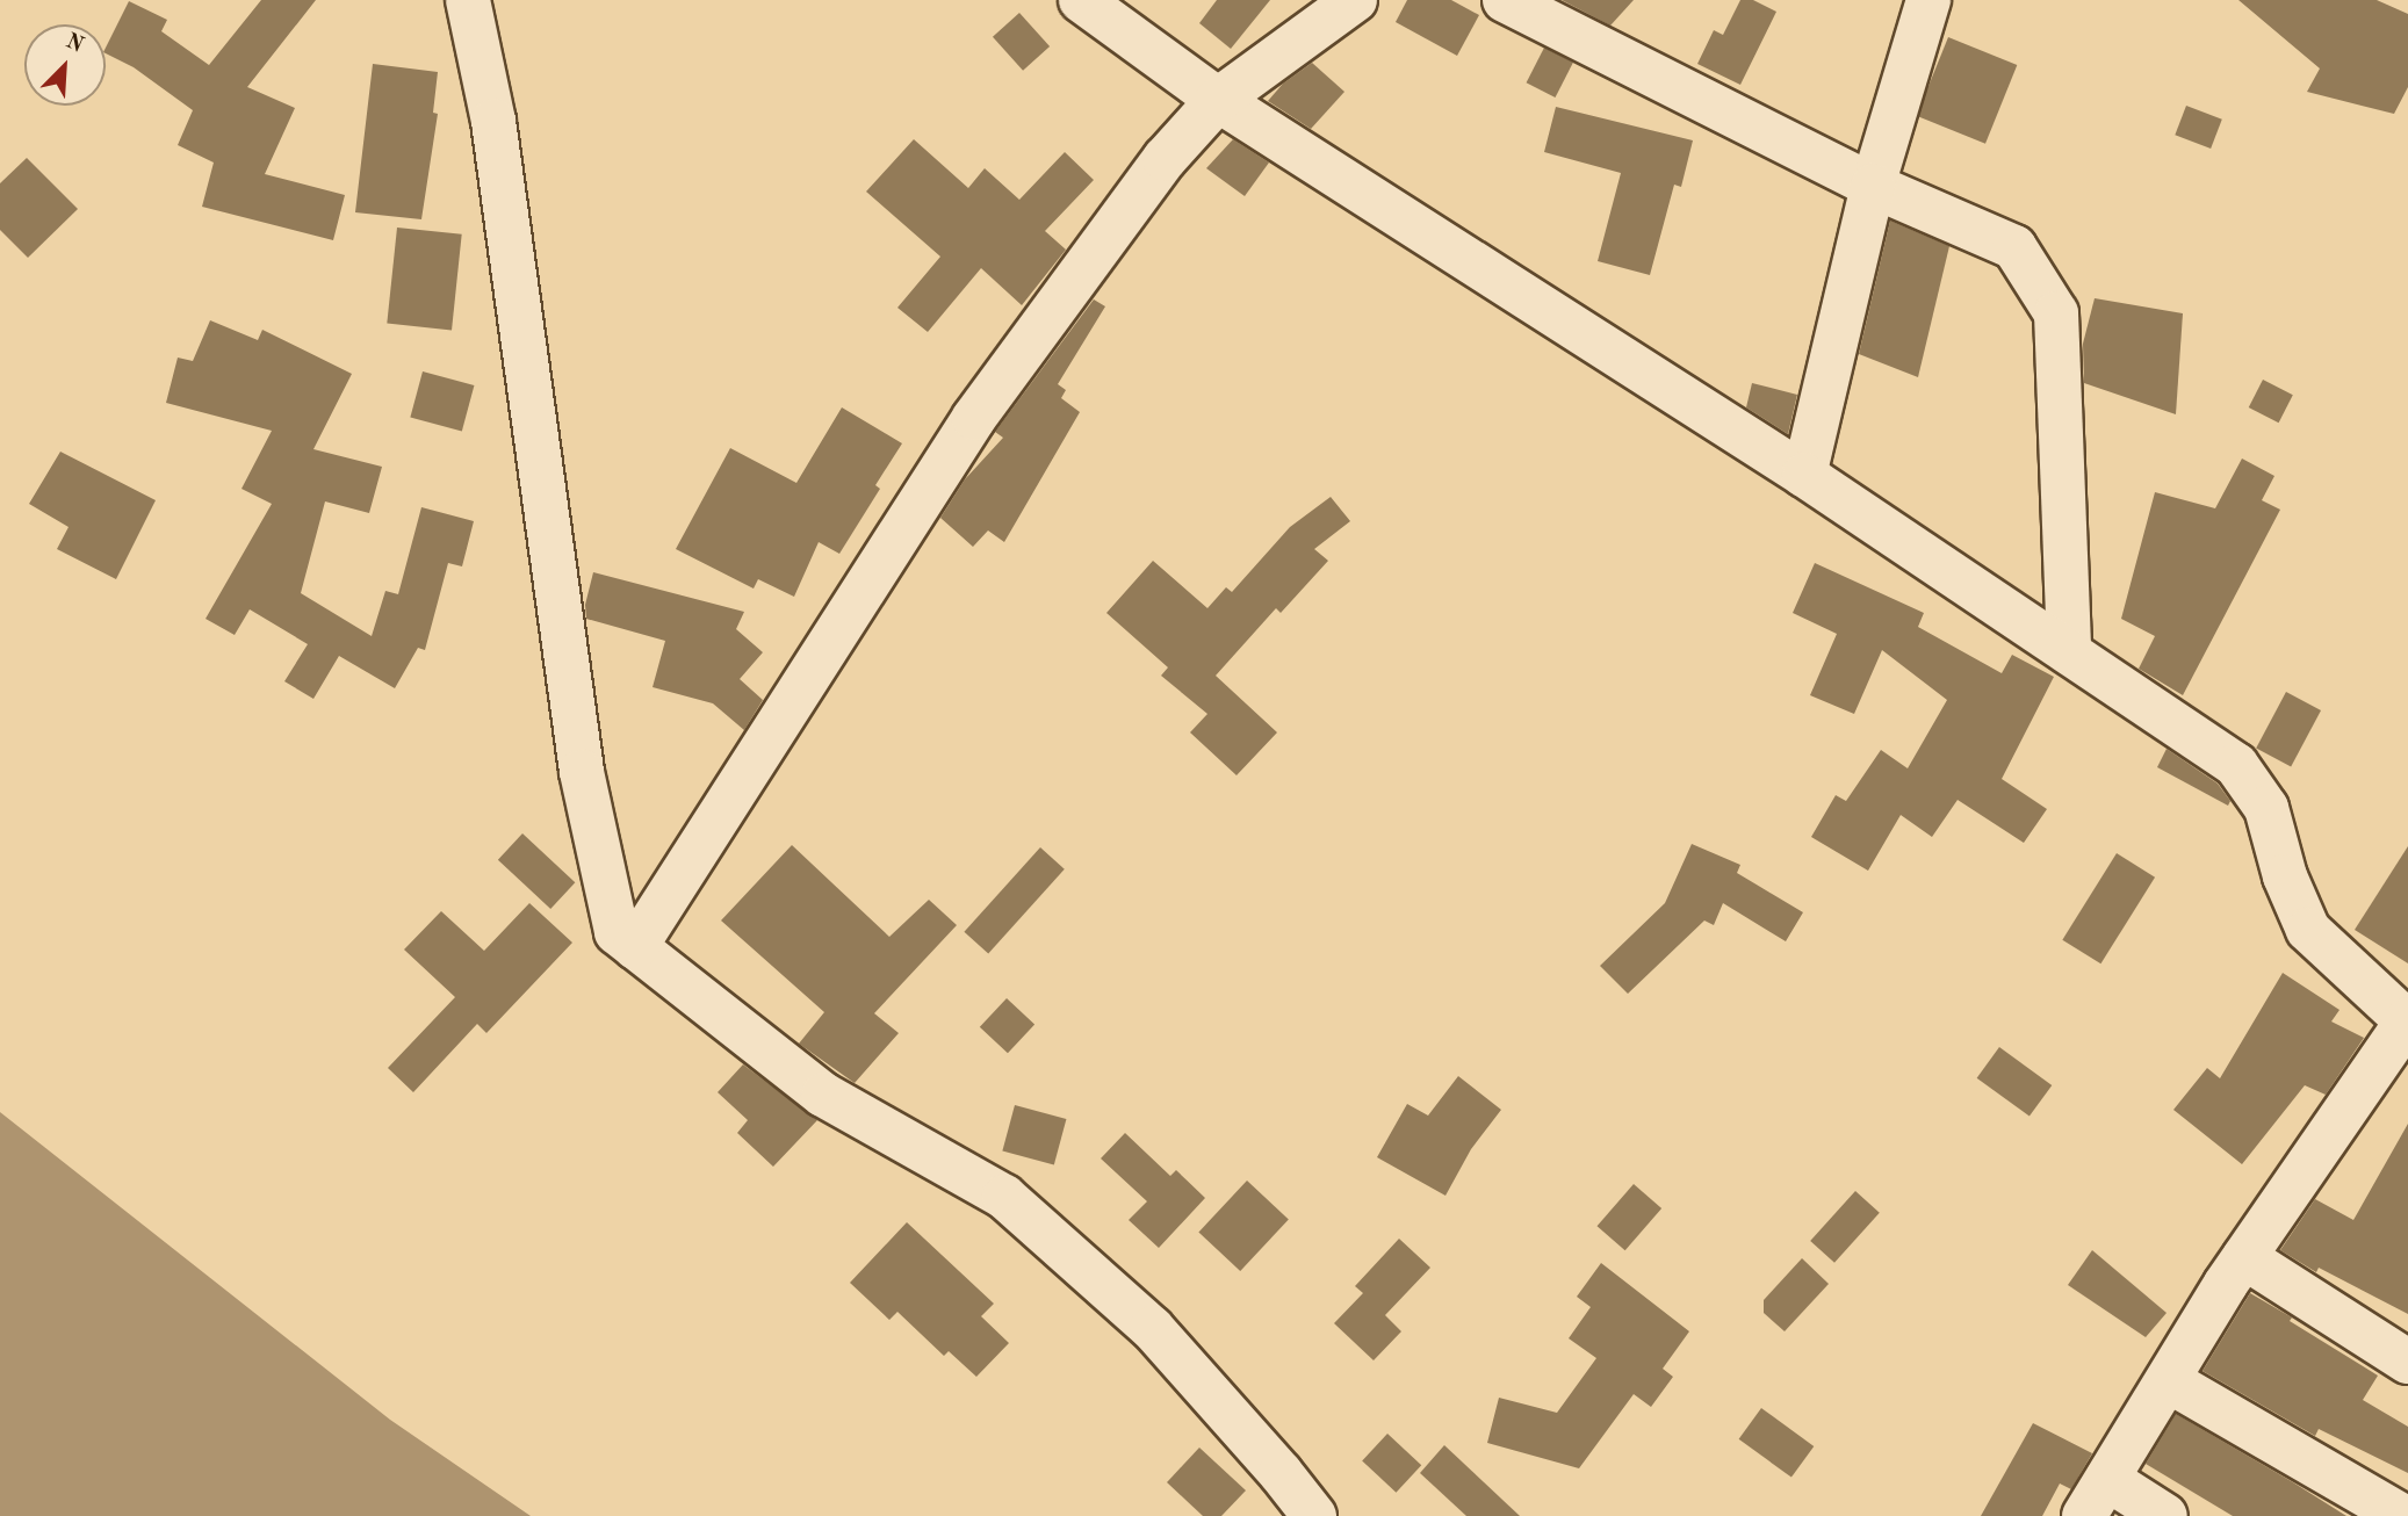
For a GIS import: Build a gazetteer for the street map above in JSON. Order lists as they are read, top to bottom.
{
  "north": "top right"
}
